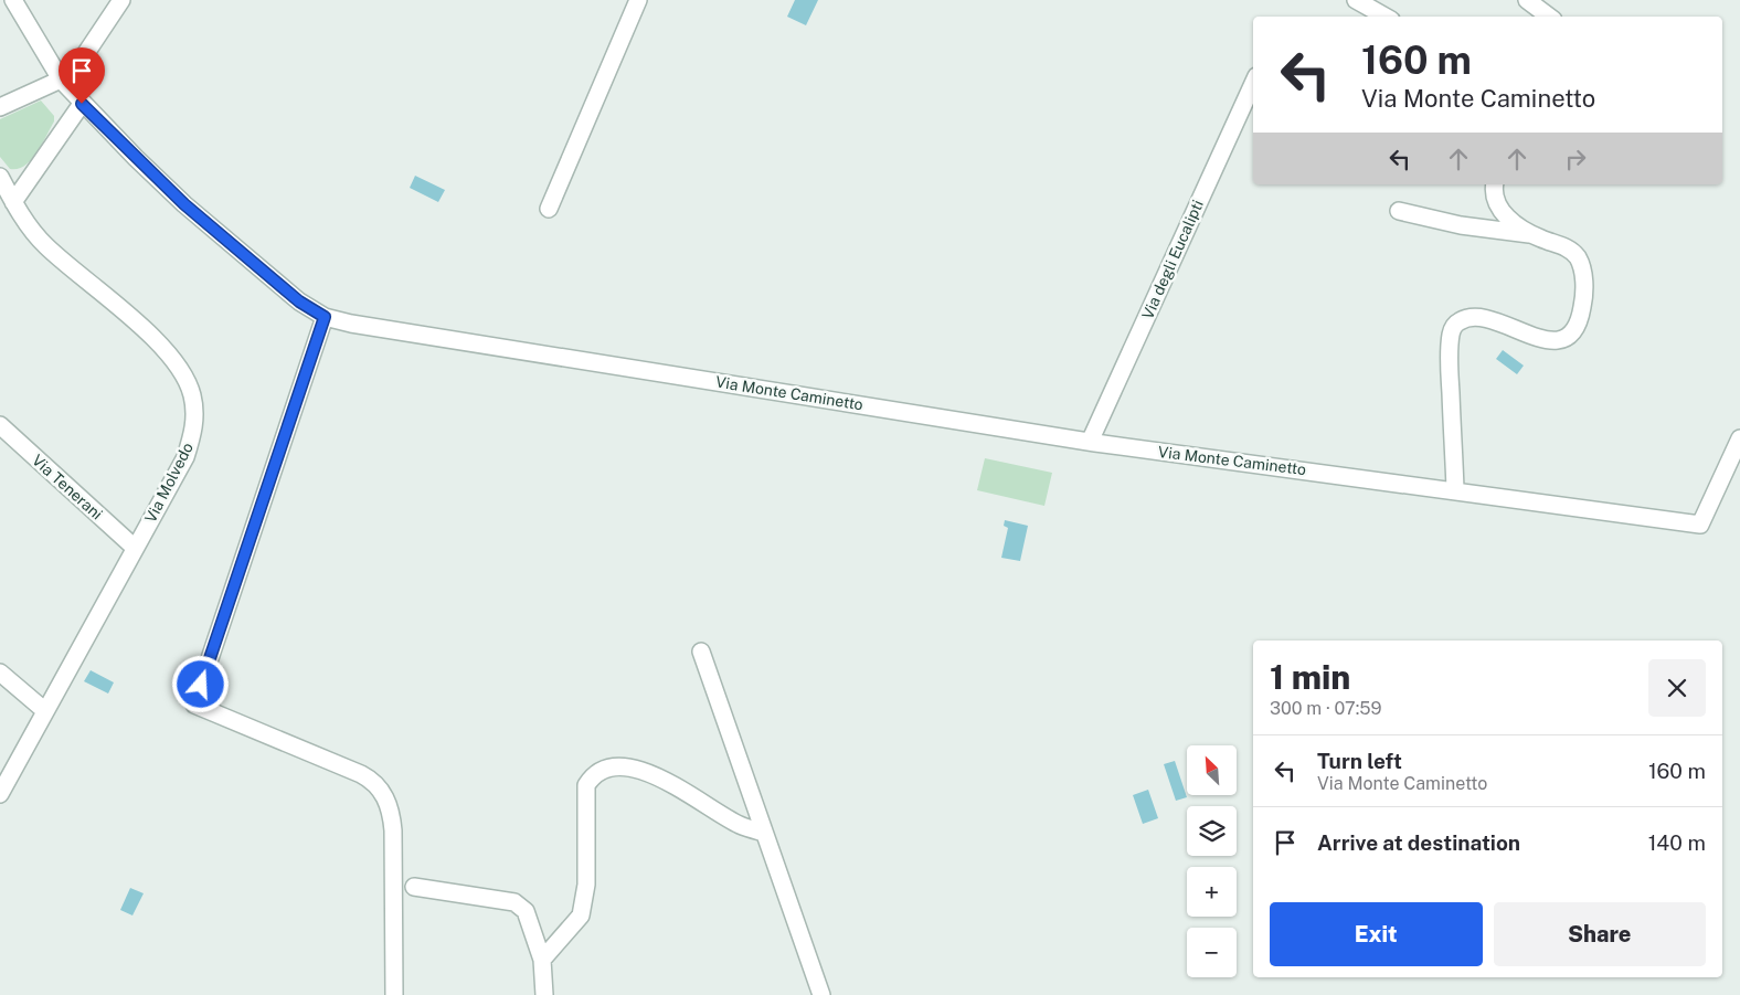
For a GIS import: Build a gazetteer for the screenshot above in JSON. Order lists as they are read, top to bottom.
{
  "streets": {
    "street": [
      "Via degli Eucalipti",
      "Via Monte Caminetto",
      "Via Molvedo",
      "Via Tenerani"
    ]
  },
  "crossings": [
    ["Via degli Eucalipti", "Via Monte Caminetto"],
    ["Via Molvedo", "Via Tenerani"]
  ],
  "north": "top left",
  "page": {
    "turn": ["160 m", "Via Monte Caminetto"],
    "heading": ["1 min", "300 m · 07:59"],
    "list": [
      {
        "name": "Turn left",
        "note": "Via Monte Caminetto",
        "value": "160 m"
      },
      {
        "name": "Arrive at destination",
        "value": "140 m"
      }
    ],
    "map_buttons": ["+", "−"],
    "buttons": ["Exit", "Share"]
  }
}
